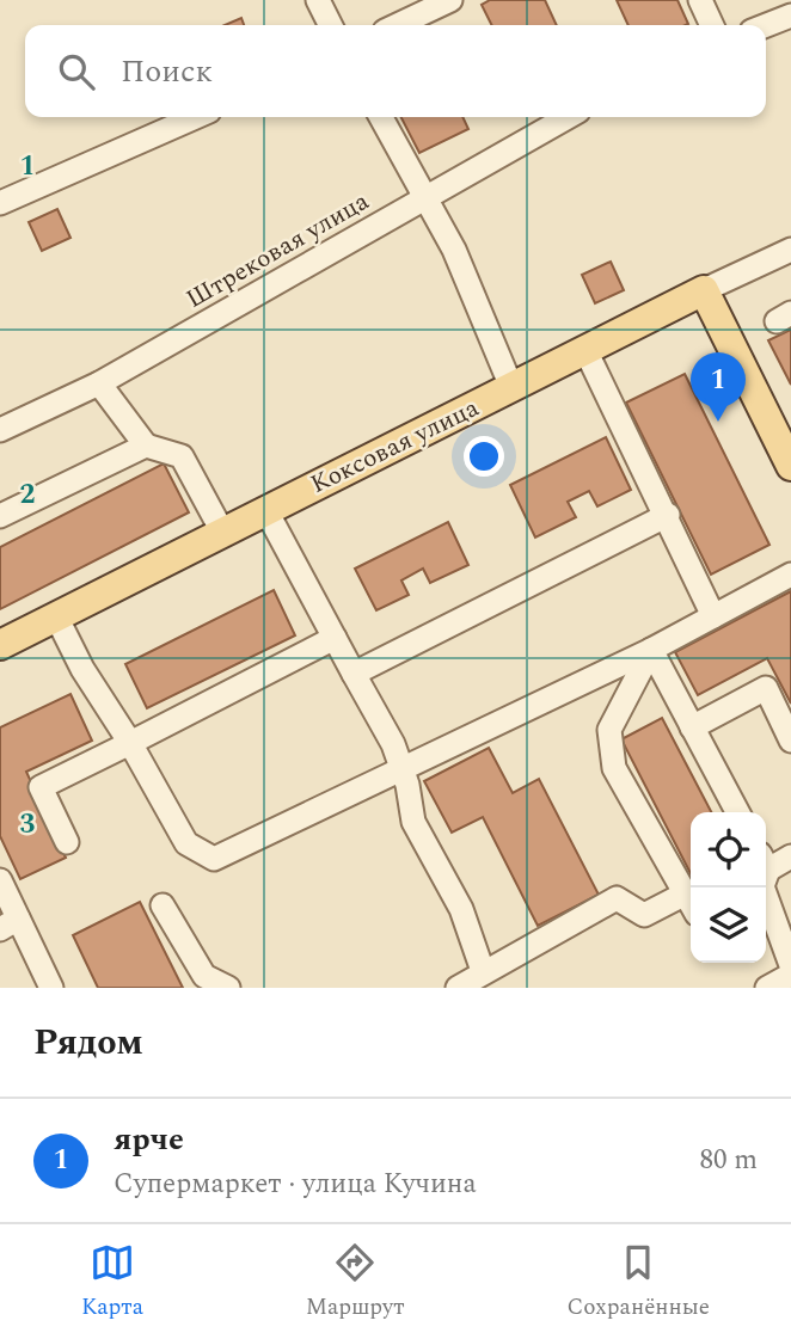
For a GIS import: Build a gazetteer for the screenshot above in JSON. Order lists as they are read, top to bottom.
{
  "streets": {
    "main road": ["Коксовая улица"],
    "street": ["Штрековая улица"]
  },
  "page": {
    "search": "Поиск",
    "pins": "1",
    "heading": "Рядом",
    "list": [
      {
        "mark": "1",
        "name": "ярче",
        "note": "Супермаркет · улица Кучина",
        "value": "80 m"
      }
    ],
    "nav": ["Карта", "Маршрут", "Сохранённые"]
  },
  "grid": {
    "rows": ["1", "2", "3"]
  }
}
